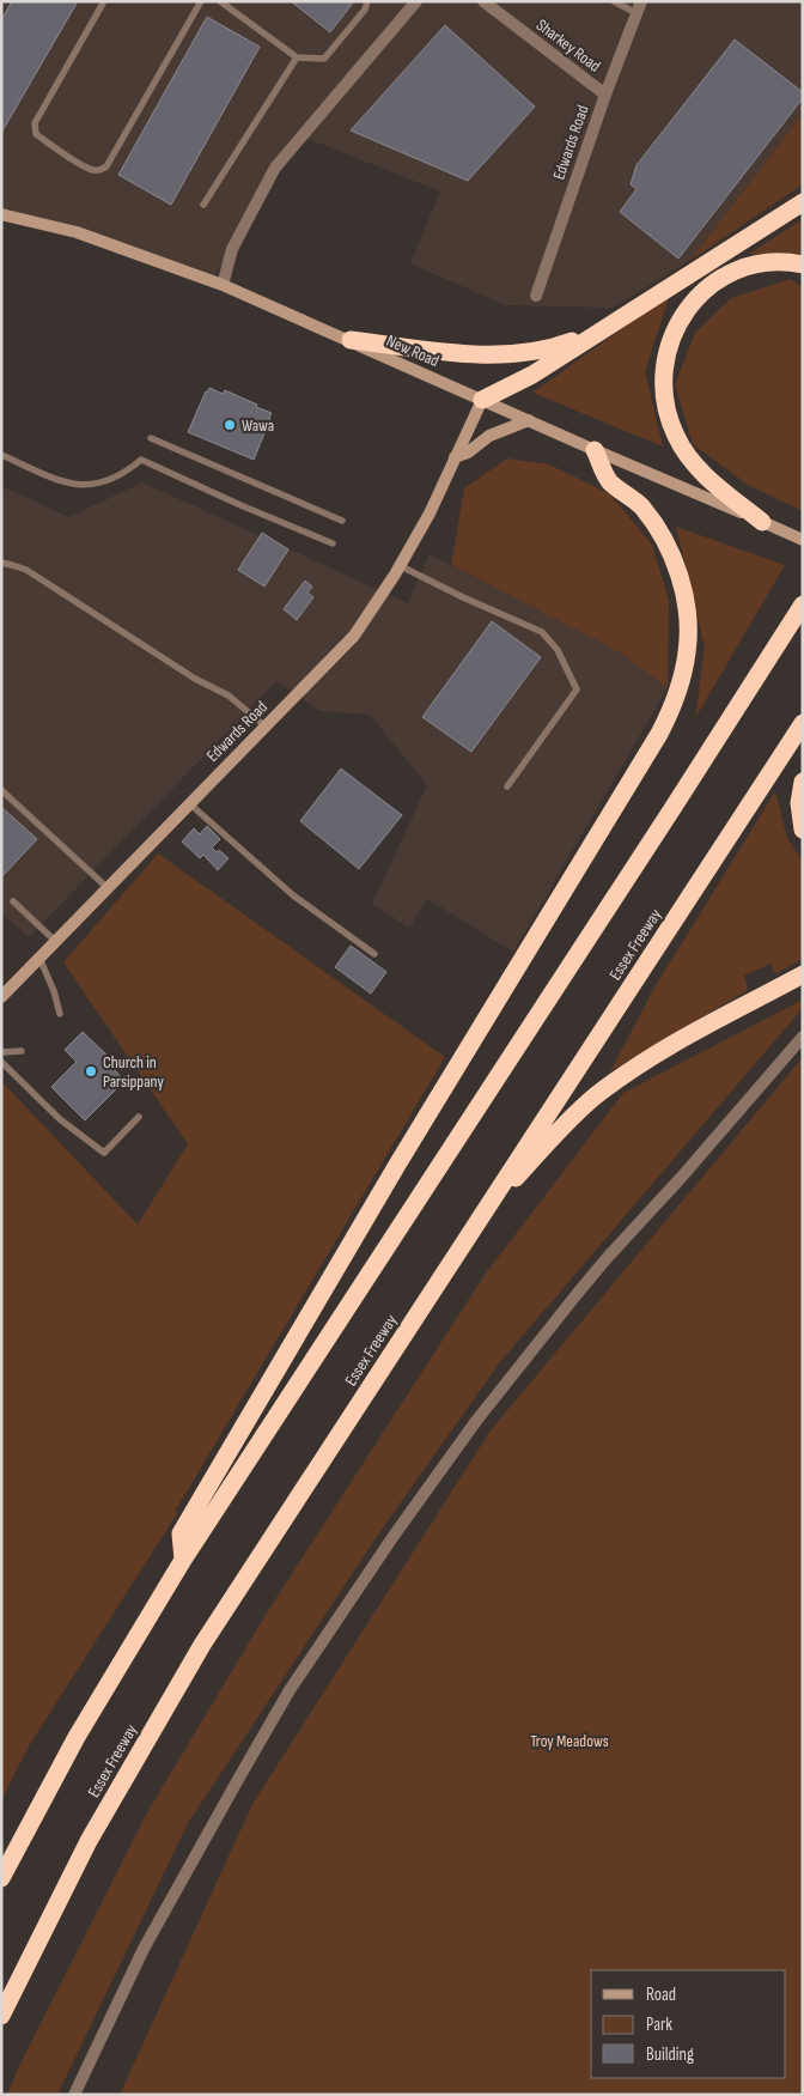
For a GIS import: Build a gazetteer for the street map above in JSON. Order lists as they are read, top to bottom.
{
  "streets": {
    "highway": ["Essex Freeway"],
    "street": ["Sharkey Road", "Edwards Road", "New Road"]
  },
  "crossings": [
    ["Sharkey Road", "Edwards Road"],
    ["Edwards Road", "New Road"]
  ],
  "parks": ["Troy Meadows"],
  "places": ["Wawa", "Church in Parsippany"],
  "legend": ["Road", "Park", "Building"]
}
